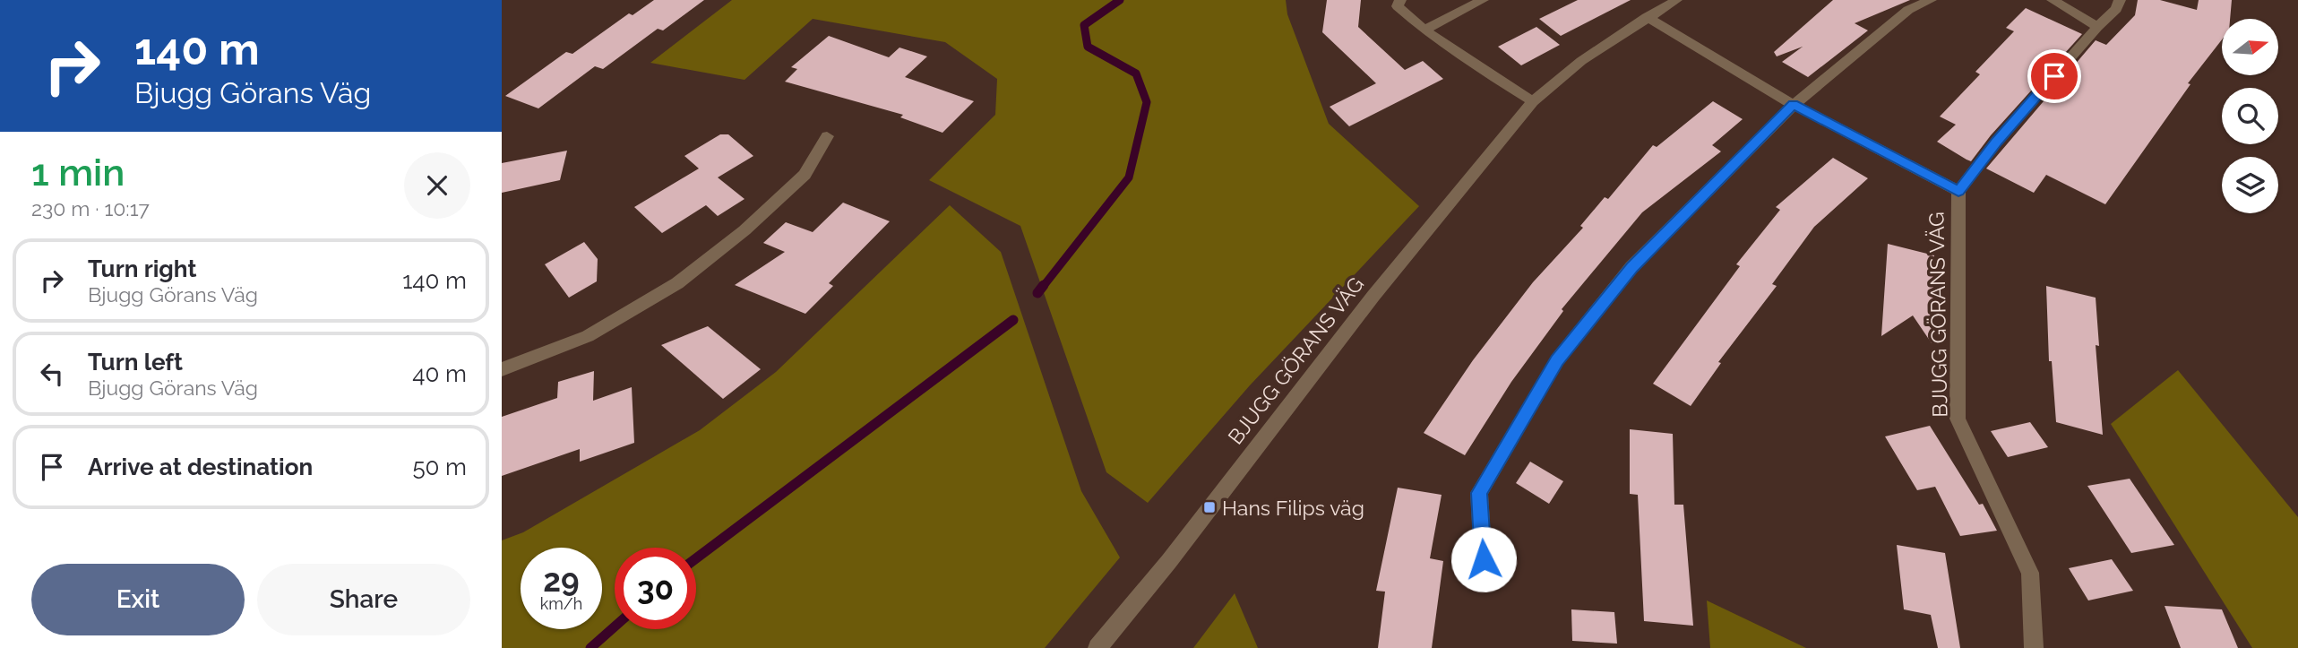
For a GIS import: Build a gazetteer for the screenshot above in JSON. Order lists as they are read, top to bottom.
{
  "streets": {
    "street": ["BJUGG GÖRANS VÄG"]
  },
  "places": {
    "transit": ["Hans Filips väg"]
  },
  "north": "right",
  "page": {
    "turn": ["140 m", "Bjugg Görans Väg"],
    "heading": ["1 min", "230 m · 10:17"],
    "list": [
      {
        "name": "Turn right",
        "note": "Bjugg Görans Väg",
        "value": "140 m"
      },
      {
        "name": "Turn left",
        "note": "Bjugg Görans Väg",
        "value": "40 m"
      },
      {
        "name": "Arrive at destination",
        "value": "50 m"
      }
    ],
    "speed": "29 km/h",
    "limit": "30",
    "buttons": ["Exit", "Share"]
  }
}
